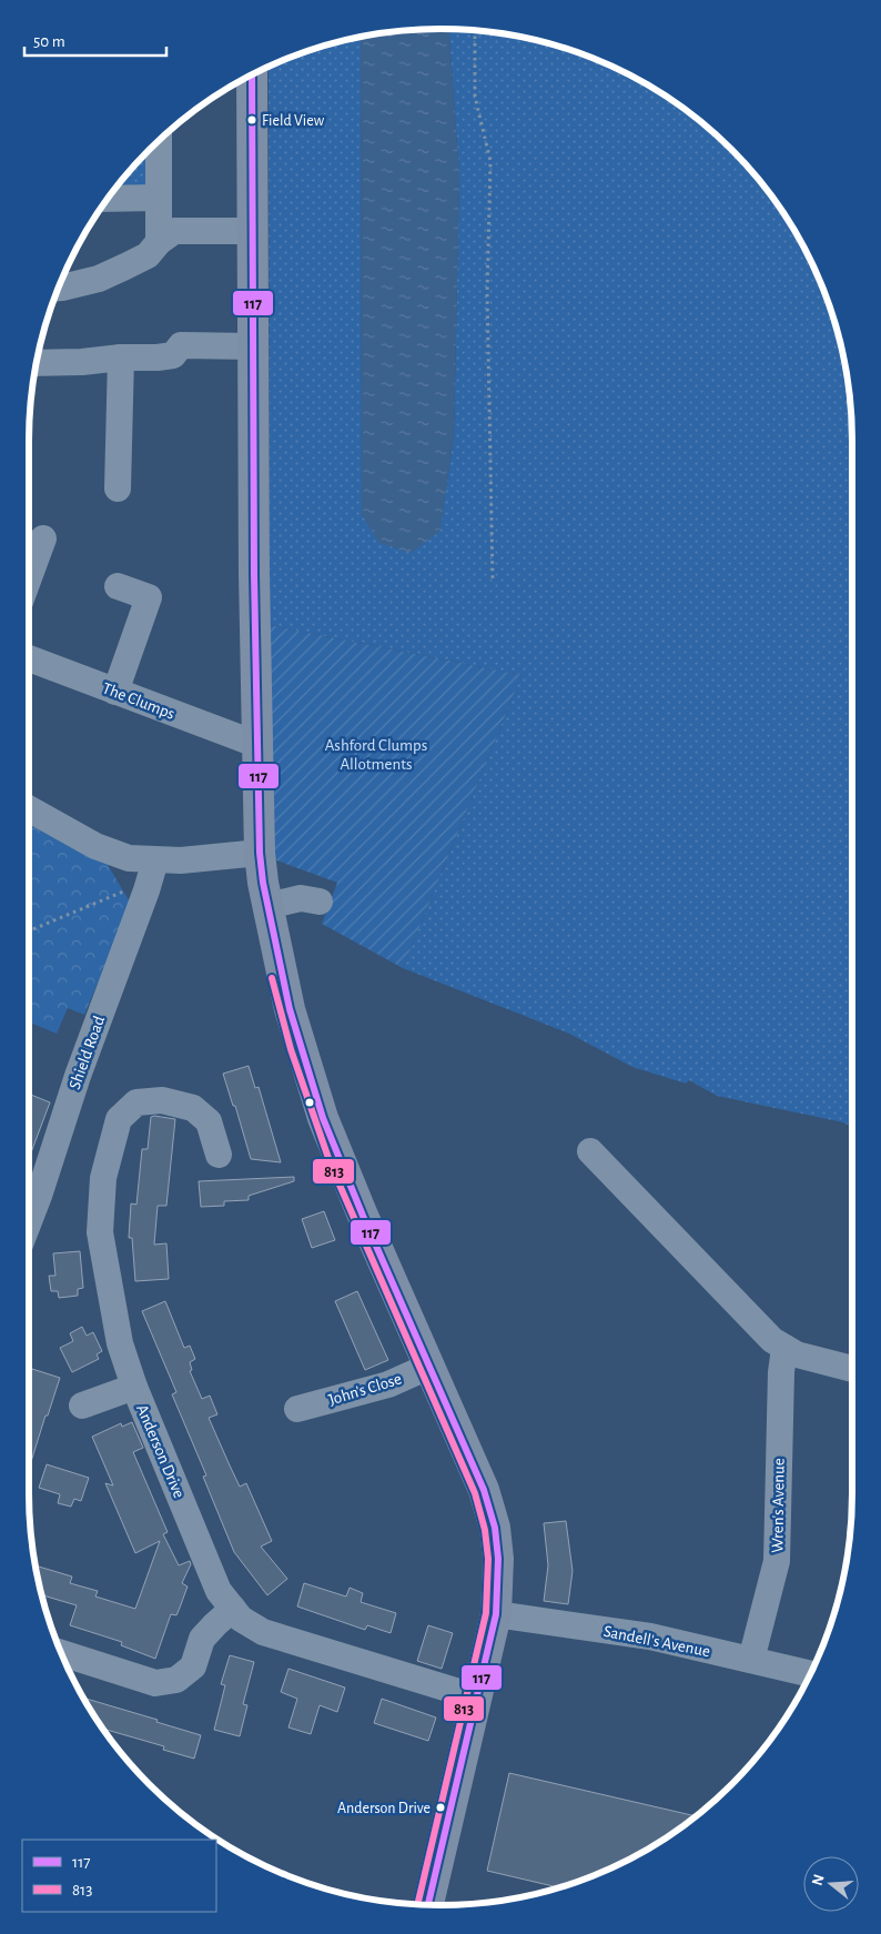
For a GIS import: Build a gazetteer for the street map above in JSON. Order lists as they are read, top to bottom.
{
  "streets": {
    "street": [
      "The Clumps",
      "Shield Road",
      "John's Close",
      "Anderson Drive",
      "Wren's Avenue",
      "Sandell's Avenue"
    ]
  },
  "crossings": [
    ["Wren's Avenue", "Sandell's Avenue"]
  ],
  "parks": ["Ashford Clumps Allotments"],
  "places": ["Field View", "Anderson Drive"],
  "lines": ["transit line 117", "transit line 813"],
  "legend": ["117", "813"],
  "scale_bar": "50 m",
  "north": "left"
}
